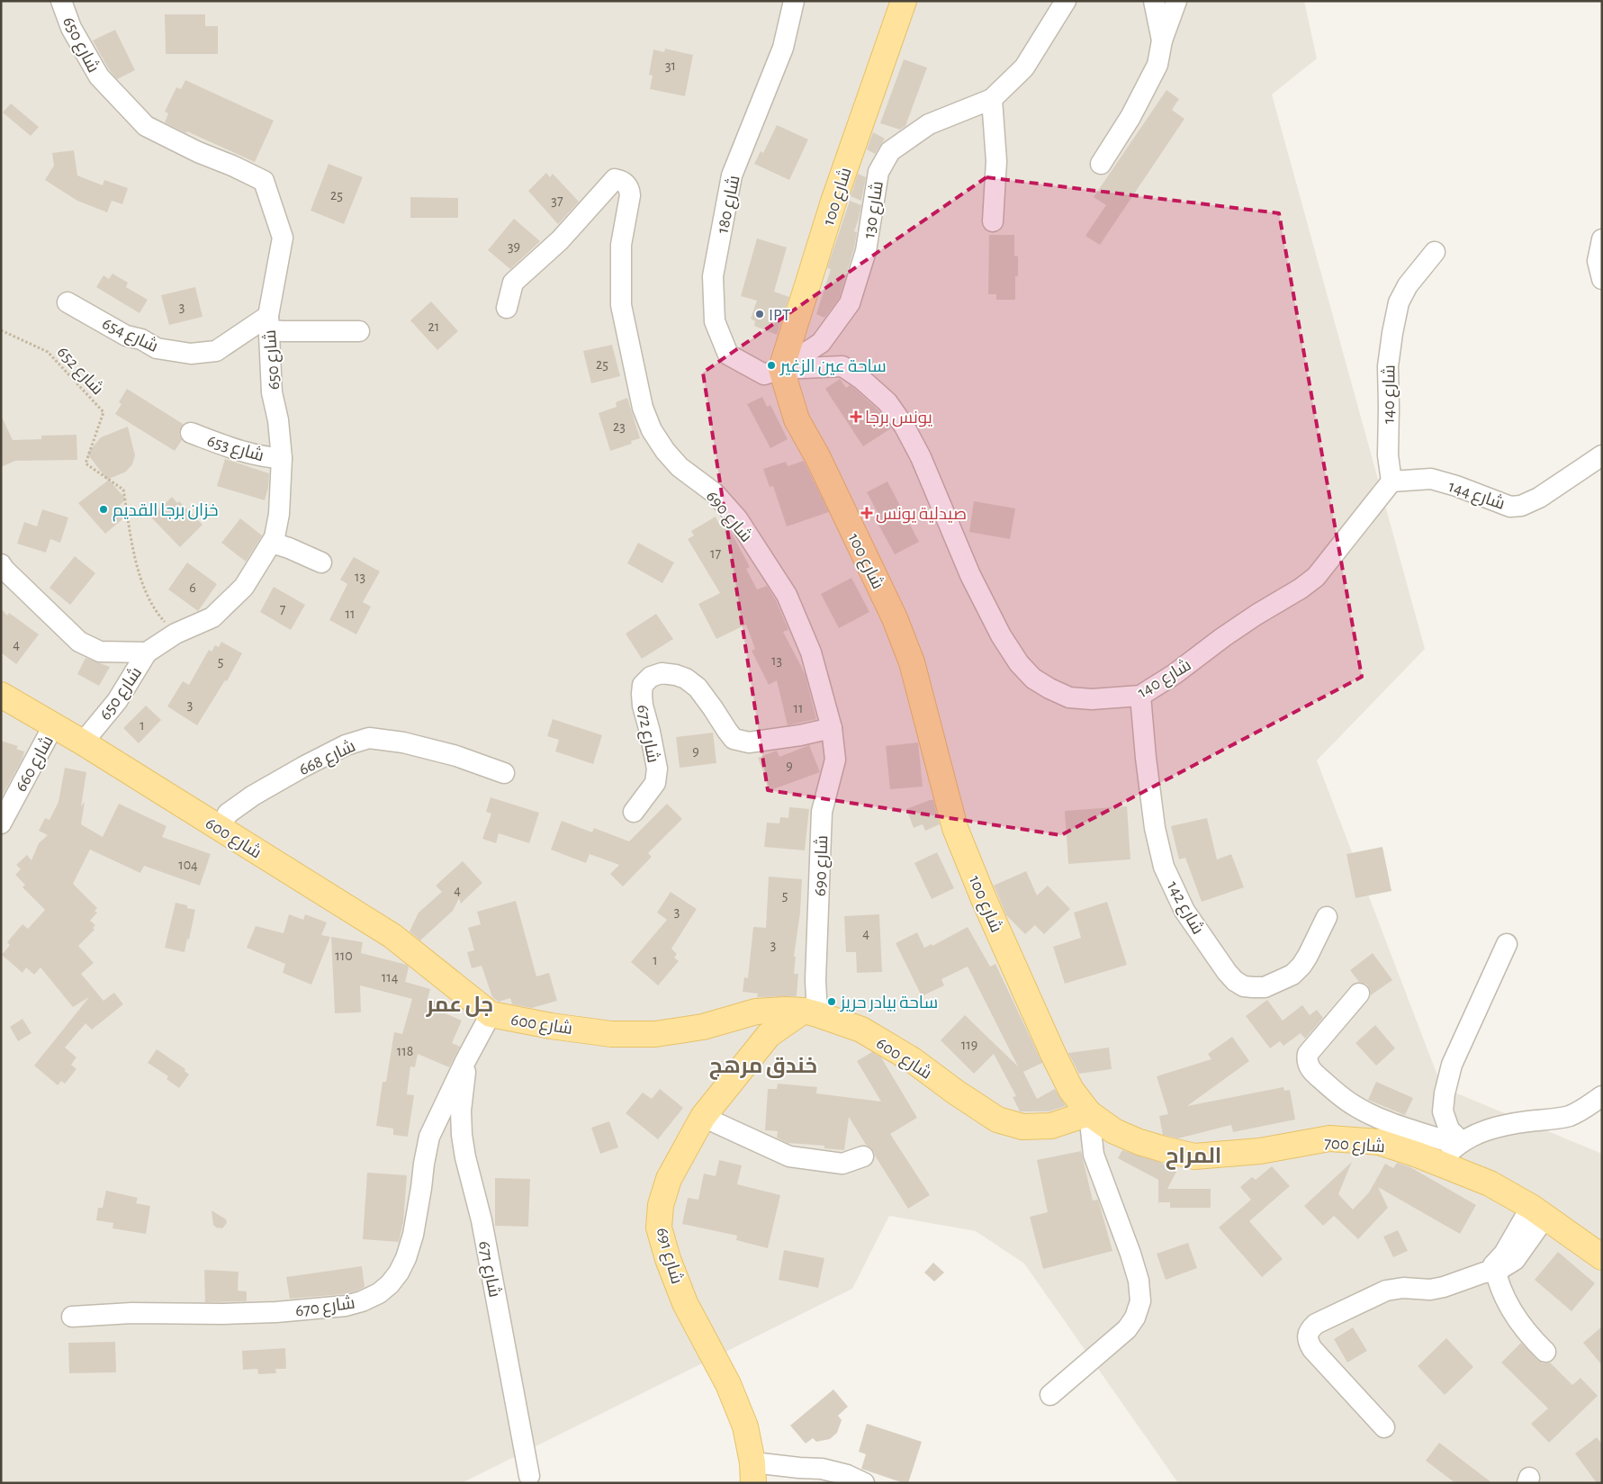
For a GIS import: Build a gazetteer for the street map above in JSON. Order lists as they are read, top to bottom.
{
  "streets": {
    "main road": [
      "شارع 100",
      "شارع 600",
      "شارع 700",
      "شارع 691"
    ],
    "street": [
      "شارع 650",
      "شارع 180",
      "شارع 130",
      "شارع 654",
      "شارع 140",
      "شارع 653",
      "شارع 144",
      "شارع 690",
      "شارع 672",
      "شارع 668",
      "شارع 660",
      "شارع 142",
      "شارع 671",
      "شارع 670"
    ],
    "path": ["شارع 652"]
  },
  "crossings": [
    ["شارع 650", "شارع 654"],
    ["شارع 650", "شارع 652"],
    ["شارع 650", "شارع 653"],
    ["شارع 650", "شارع 600"],
    ["شارع 100", "شارع 180"],
    ["شارع 100", "شارع 130"],
    ["شارع 100", "شارع 140"],
    ["شارع 100", "شارع 600"],
    ["شارع 100", "شارع 700"],
    ["شارع 180", "شارع 130"],
    ["شارع 180", "شارع 140"],
    ["شارع 130", "شارع 140"],
    ["شارع 140", "شارع 144"],
    ["شارع 140", "شارع 142"],
    ["شارع 690", "شارع 672"],
    ["شارع 690", "شارع 600"],
    ["شارع 690", "شارع 691"],
    ["شارع 668", "شارع 600"],
    ["شارع 660", "شارع 600"],
    ["شارع 600", "شارع 700"],
    ["شارع 600", "شارع 691"],
    ["شارع 600", "شارع 670"],
    ["شارع 671", "شارع 670"]
  ],
  "districts": ["جل عمر", "خندق مرهج", "المراح"],
  "places": {
    "other": [
      "IPT",
      "ساحة عين الزغير",
      "خزان برجا القديم",
      "ساحة بيادر حريز"
    ],
    "health": ["يونس برجا", "صيدلية يونس"]
  },
  "house_numbers": [
    "31",
    "25",
    "37",
    "39",
    "3",
    "21",
    "25",
    "23",
    "17",
    "13",
    "6",
    "7",
    "11",
    "4",
    "13",
    "5",
    "3",
    "11",
    "1",
    "9",
    "9",
    "104",
    "4",
    "5",
    "3",
    "4",
    "3",
    "110",
    "1",
    "114",
    "119",
    "118"
  ]
}
